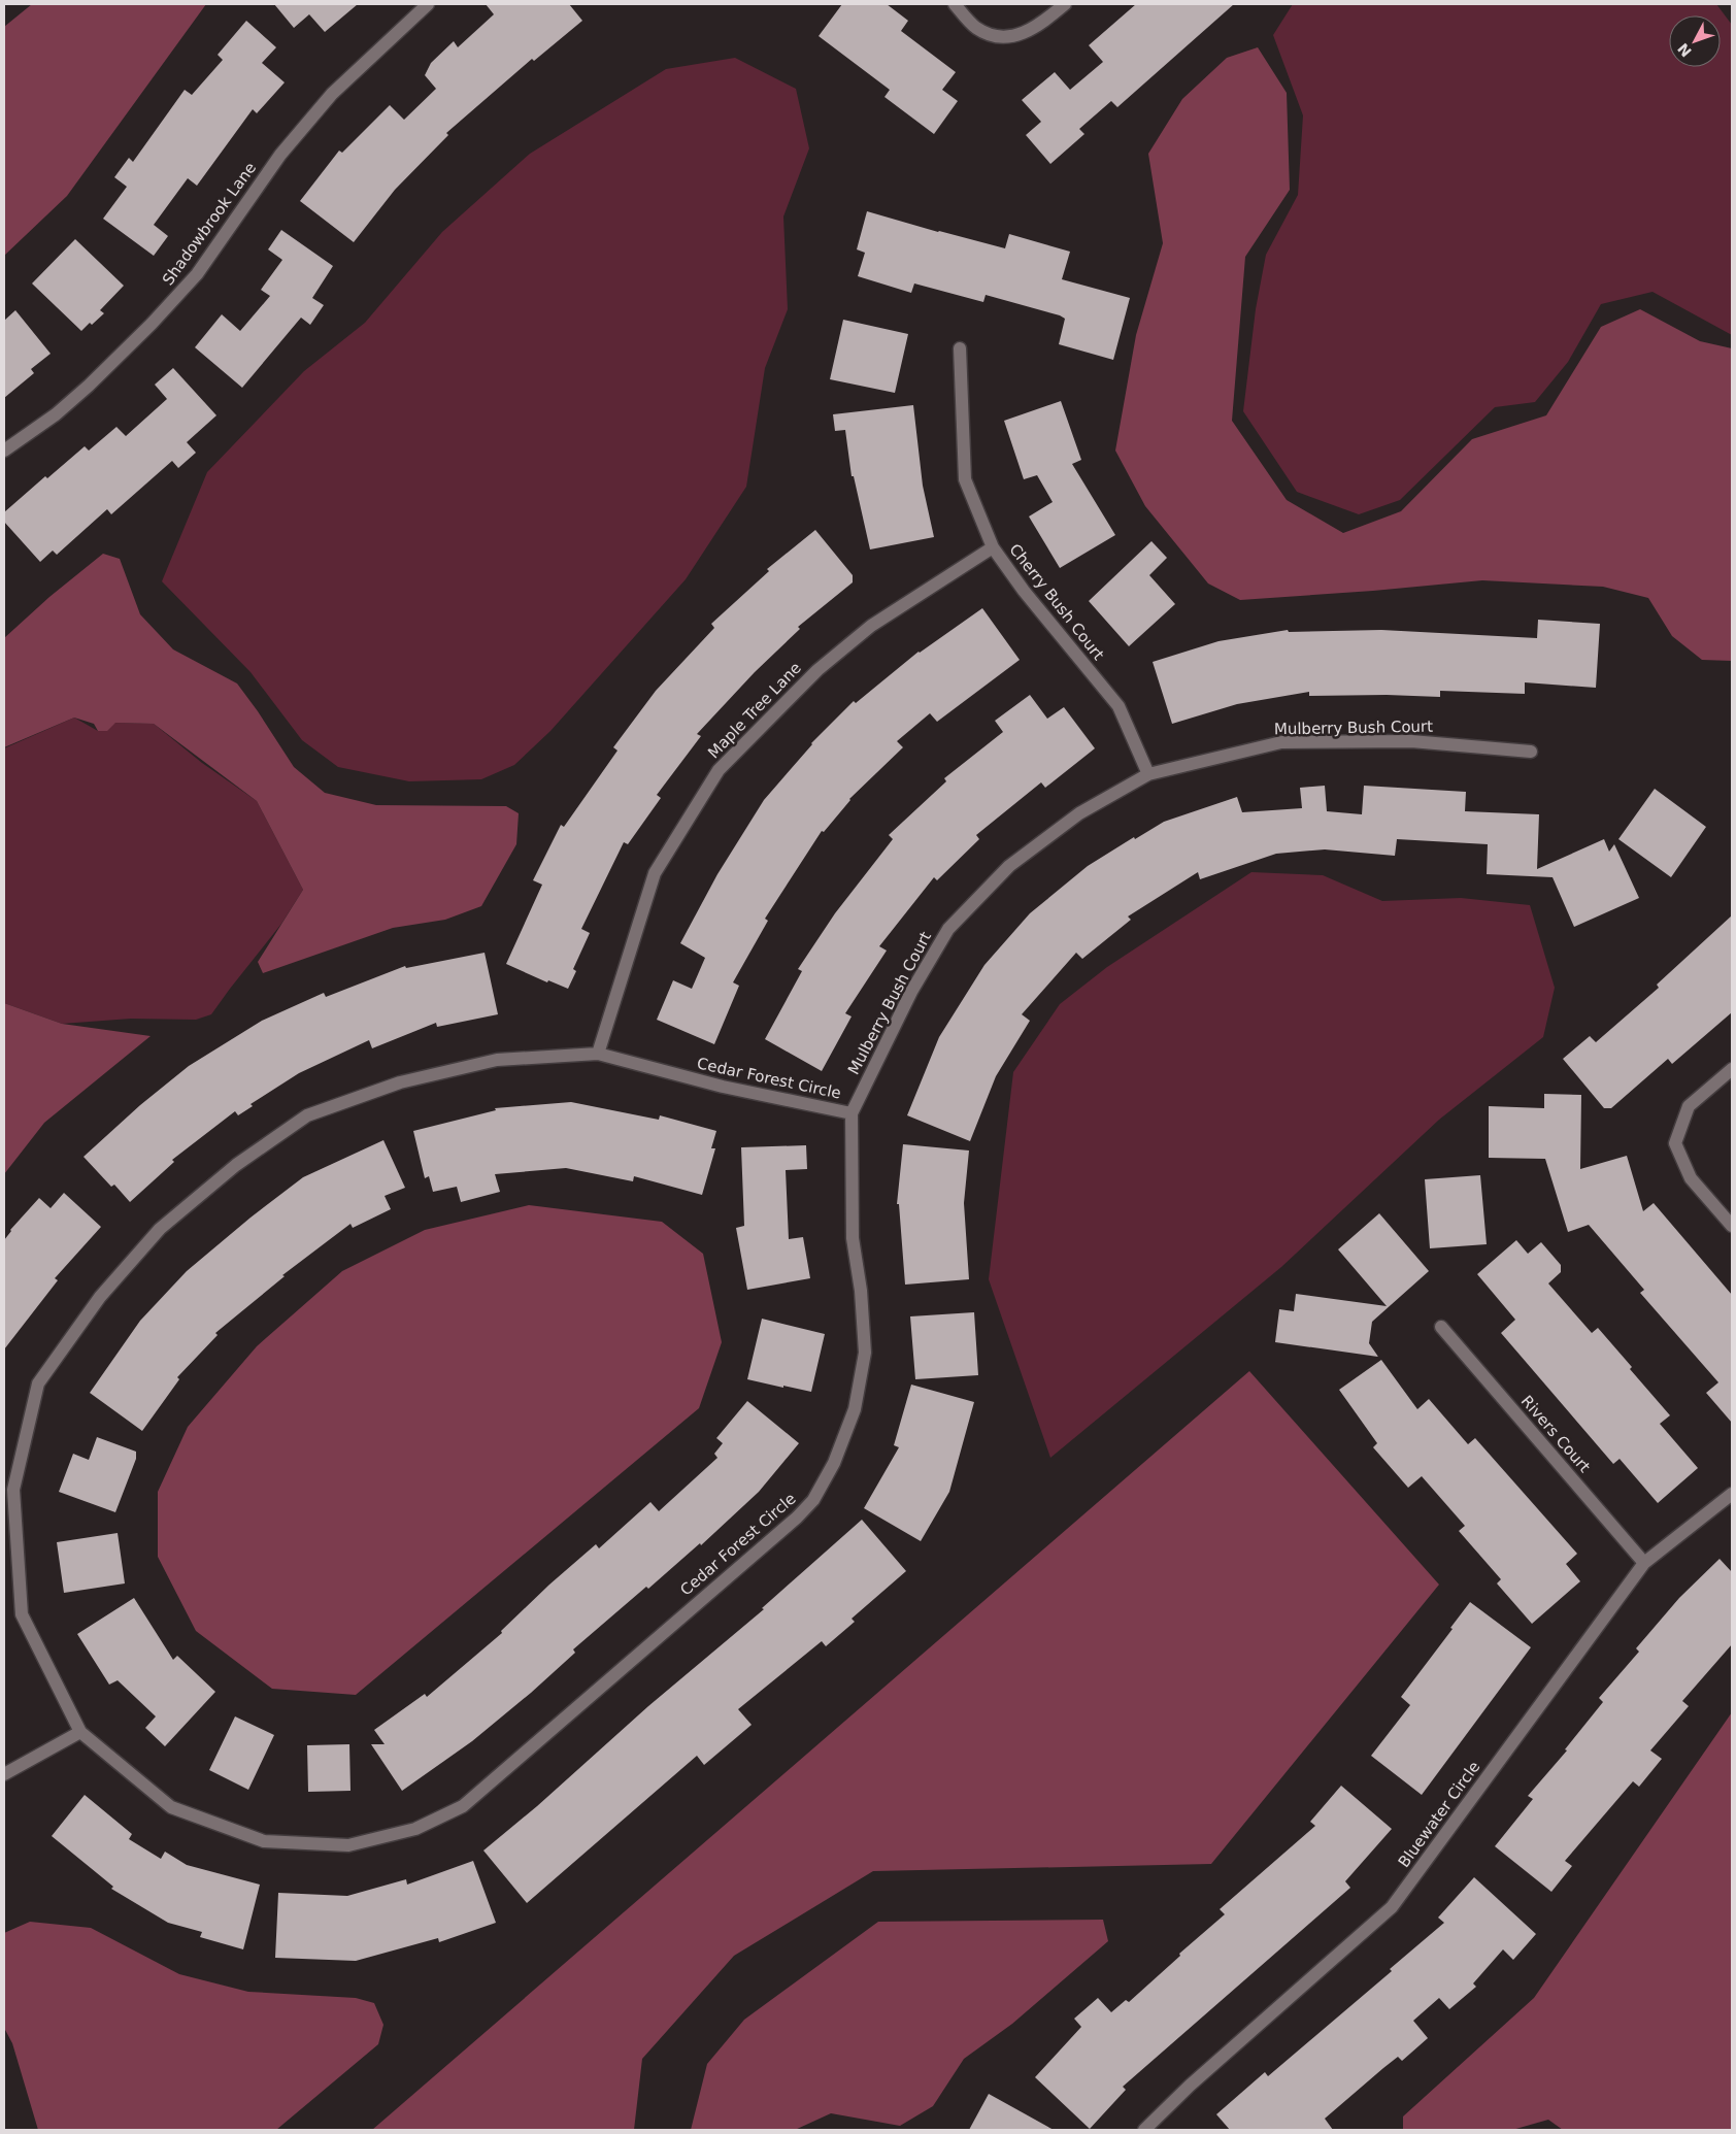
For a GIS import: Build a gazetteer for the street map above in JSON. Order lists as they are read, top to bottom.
{
  "streets": {
    "street": [
      "Shadowbrook Lane",
      "Cherry Bush Court",
      "Maple Tree Lane",
      "Mulberry Bush Court",
      "Cedar Forest Circle",
      "Rivers Court",
      "Bluewater Circle"
    ]
  },
  "crossings": [
    ["Cherry Bush Court", "Maple Tree Lane"],
    ["Cherry Bush Court", "Mulberry Bush Court"],
    ["Maple Tree Lane", "Cedar Forest Circle"],
    ["Mulberry Bush Court", "Cedar Forest Circle"],
    ["Rivers Court", "Bluewater Circle"]
  ],
  "north": "bottom left"
}
